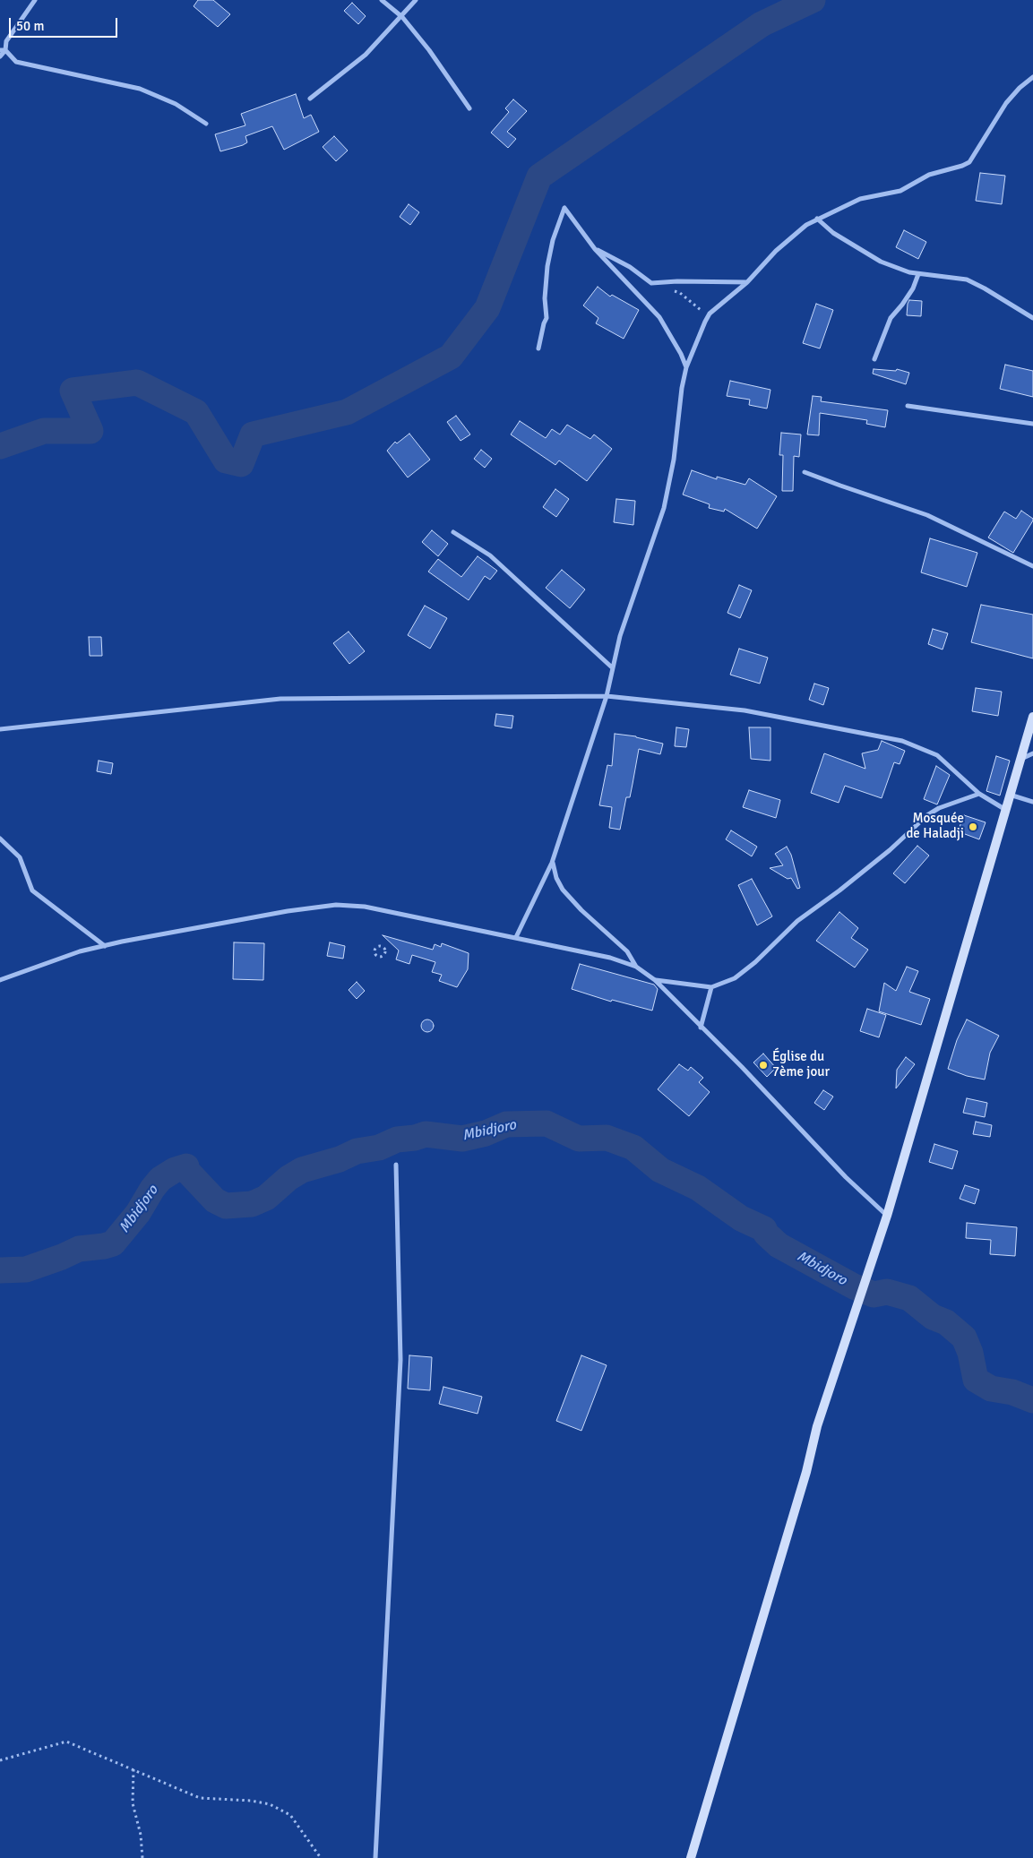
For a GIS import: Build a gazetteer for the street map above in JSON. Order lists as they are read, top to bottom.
{
  "water": ["Mbidjoro"],
  "places": ["Mosquée de Haladji", "Église du 7ème jour"],
  "scale_bar": "50 m"
}
